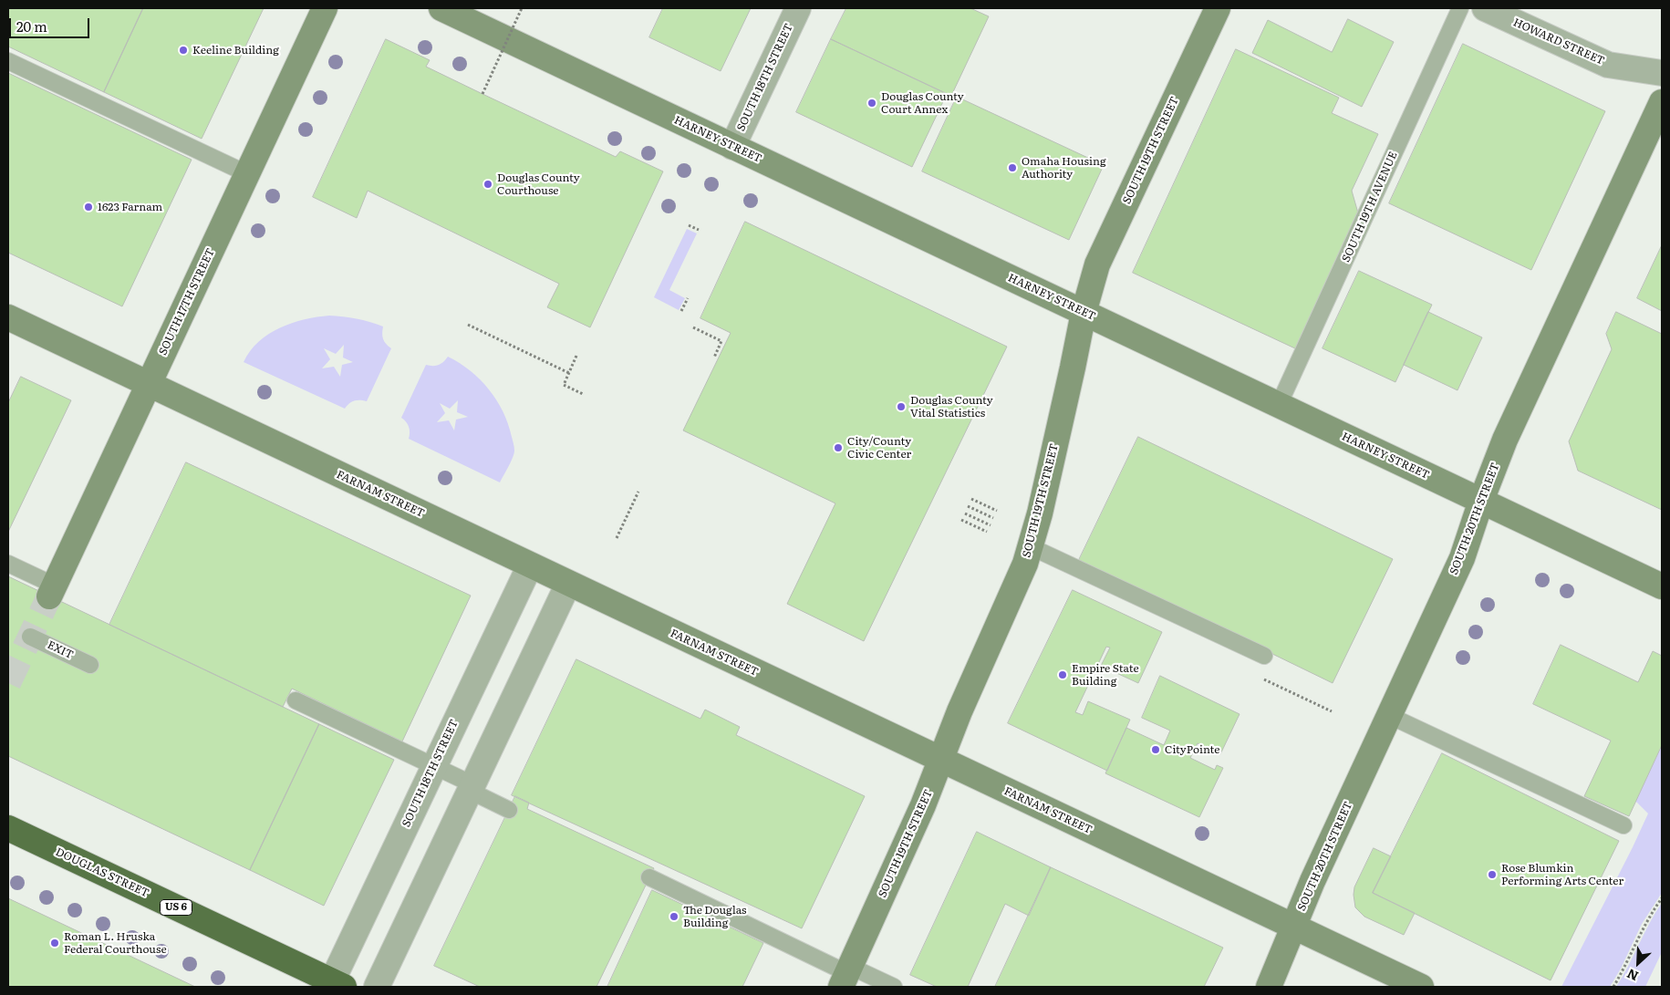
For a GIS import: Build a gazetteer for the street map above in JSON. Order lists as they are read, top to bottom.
{
  "streets": {
    "highway": ["DOUGLAS STREET", "US 6"],
    "main road": [
      "HARNEY STREET",
      "SOUTH 19TH STREET",
      "SOUTH 17TH STREET",
      "FARNAM STREET",
      "SOUTH 20TH STREET"
    ],
    "street": ["HOWARD STREET", "SOUTH 18TH STREET"],
    "lane": ["SOUTH 19TH AVENUE", "EXIT"]
  },
  "crossings": [
    ["SOUTH 18TH STREET", "HARNEY STREET"],
    ["SOUTH 18TH STREET", "FARNAM STREET"],
    ["SOUTH 18TH STREET", "DOUGLAS STREET"],
    ["HARNEY STREET", "SOUTH 19TH STREET"],
    ["HARNEY STREET", "SOUTH 19TH AVENUE"],
    ["HARNEY STREET", "SOUTH 20TH STREET"],
    ["SOUTH 19TH STREET", "FARNAM STREET"],
    ["SOUTH 17TH STREET", "FARNAM STREET"],
    ["FARNAM STREET", "SOUTH 20TH STREET"]
  ],
  "places": [
    "Keeline Building",
    "Douglas County Court Annex",
    "Omaha Housing Authority",
    "Douglas County Courthouse",
    "1623 Farnam",
    "Douglas County Vital Statistics",
    "City/County Civic Center",
    "Empire State Building",
    "CityPointe",
    "Rose Blumkin Performing Arts Center",
    "The Douglas Building",
    "Roman L. Hruska Federal Courthouse"
  ],
  "scale_bar": "20 m",
  "north": "bottom left"
}
